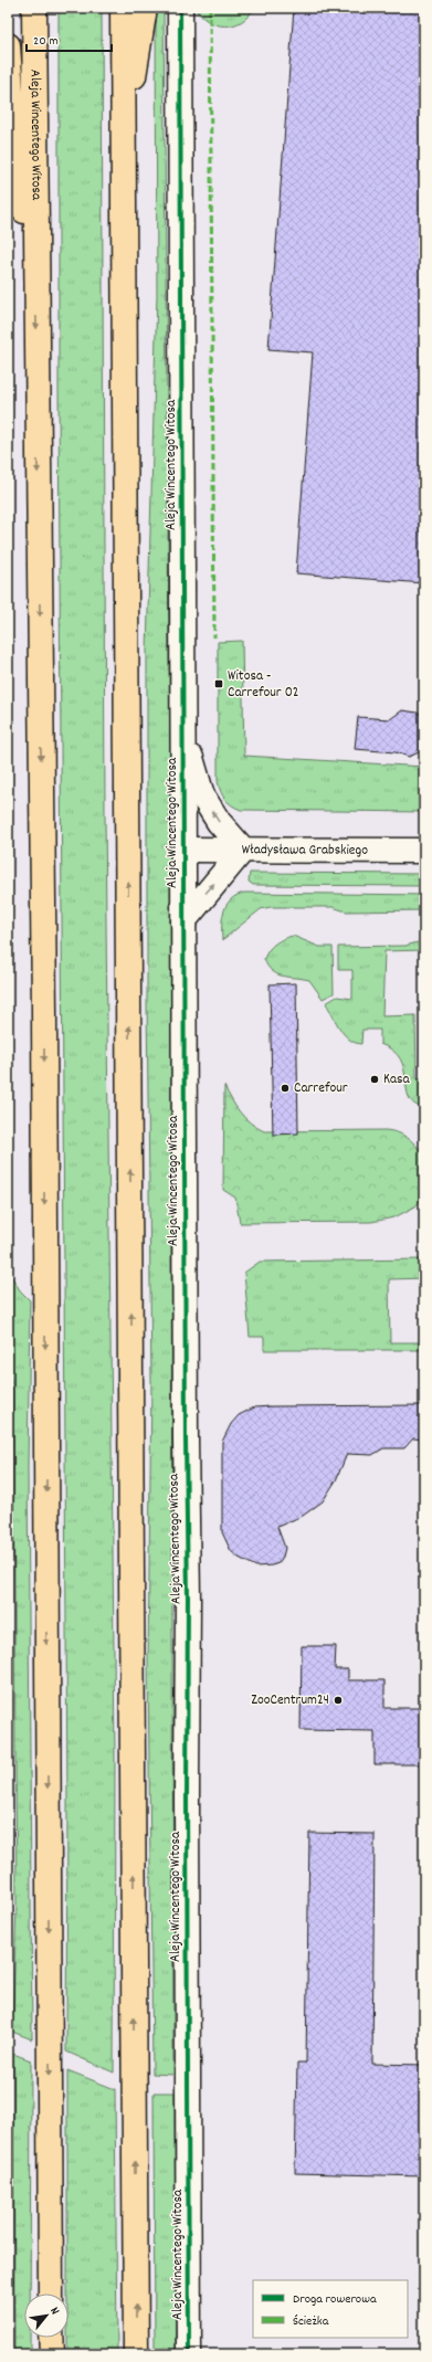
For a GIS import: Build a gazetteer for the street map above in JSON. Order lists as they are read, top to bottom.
{
  "streets": {
    "main road": ["Aleja Wincentego Witosa"],
    "street": ["Władysława Grabskiego"]
  },
  "crossings": [
    ["Aleja Wincentego Witosa", "Władysława Grabskiego"]
  ],
  "one_way": ["Władysława Grabskiego"],
  "places": {
    "transit": ["Witosa - Carrefour 02"],
    "other": ["Kasa", "Carrefour", "ZooCentrum24"]
  },
  "legend": ["Droga rowerowa", "Ścieżka"],
  "scale_bar": "20 m",
  "north": "top right"
}
